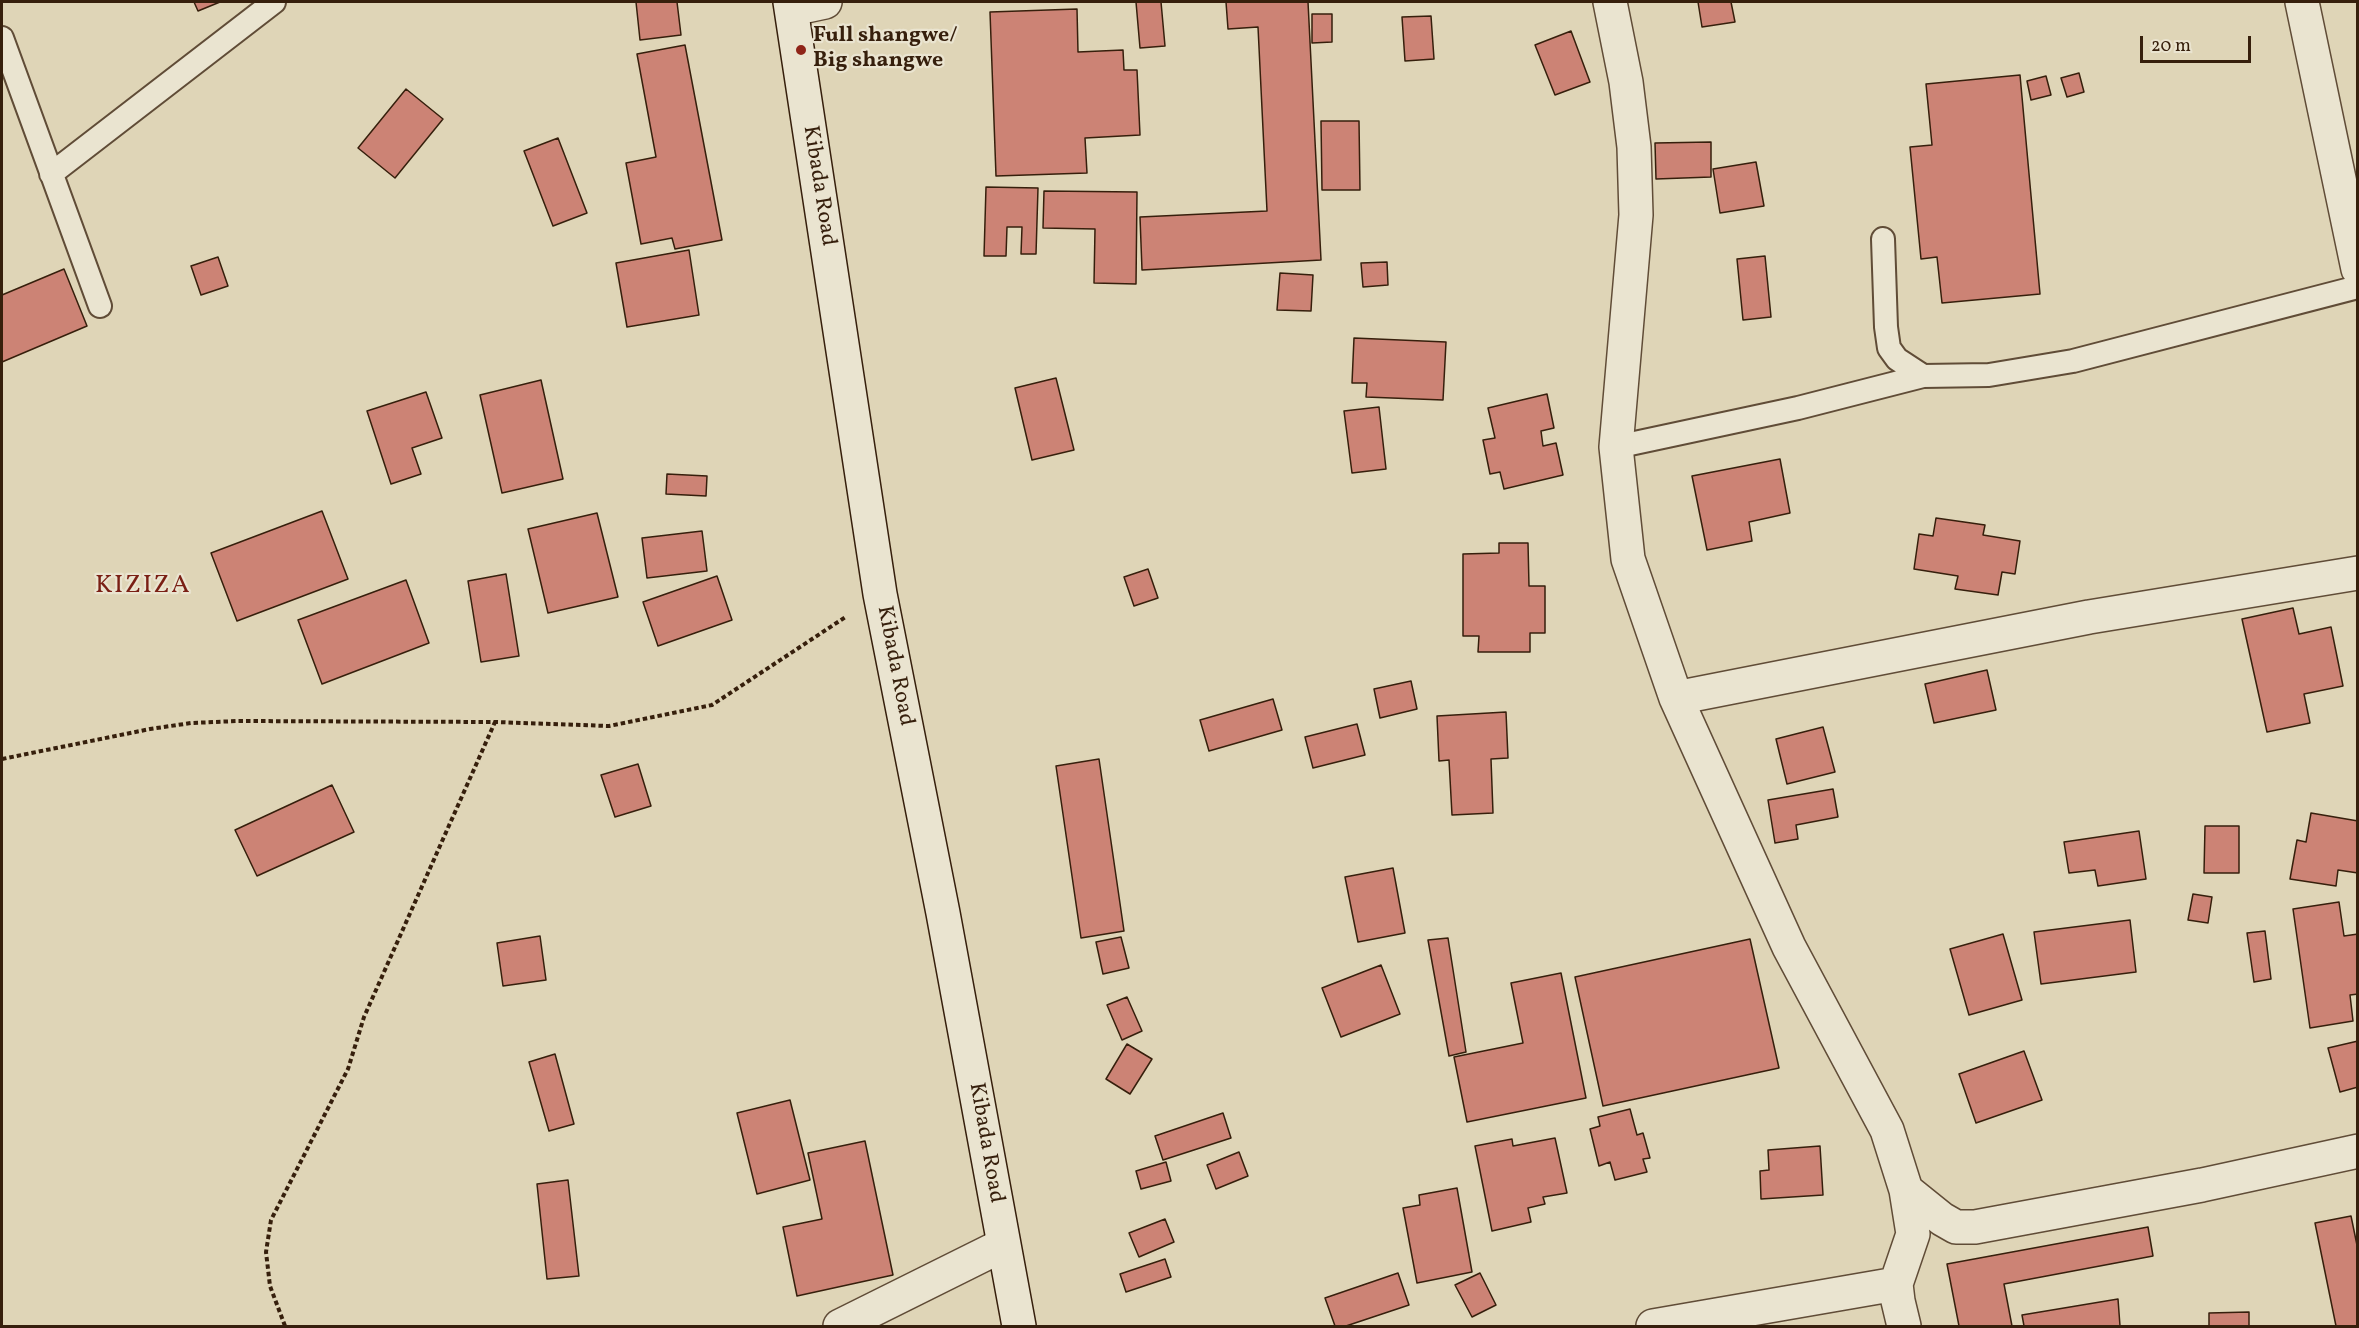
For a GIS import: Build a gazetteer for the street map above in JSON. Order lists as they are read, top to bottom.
{
  "streets": {
    "street": ["Kibada Road"]
  },
  "districts": ["KIZIZA"],
  "places": ["Full shangwe/ Big shangwe"],
  "scale_bar": "20 m"
}
